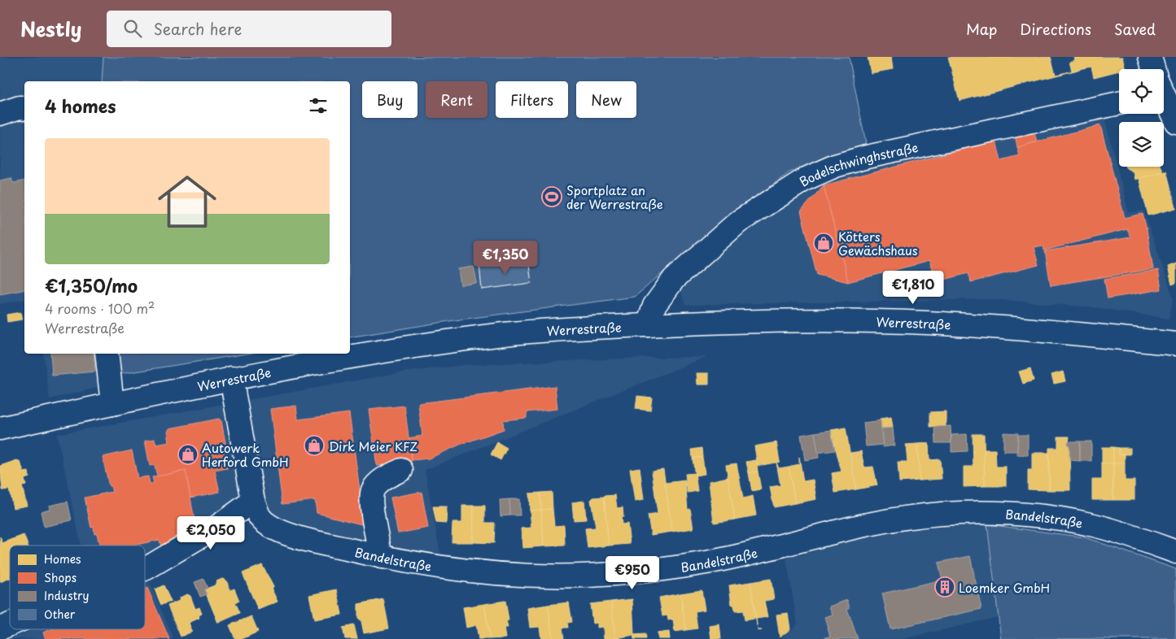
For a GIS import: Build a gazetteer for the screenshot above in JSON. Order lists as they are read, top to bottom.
{
  "streets": {
    "street": ["Bodelschwinghstraße", "Werrestraße", "Bandelstraße"]
  },
  "crossings": [
    ["Bodelschwinghstraße", "Werrestraße"],
    ["Werrestraße", "Bandelstraße"]
  ],
  "places": {
    "sports": ["Sportplatz an der Werrestraße"],
    "shop": ["Kötters Gewächshaus", "Dirk Meier KFZ", "Autowerk Herford GmbH"],
    "building": ["Loemker GmbH"]
  },
  "legend": [
    "Homes",
    "Shops",
    "Industry",
    "Other"
  ],
  "page": {
    "header": "Nestly",
    "search": "Search here",
    "nav": ["Map", "Directions", "Saved"],
    "chip": [
      "Buy",
      "Rent",
      "Filters",
      "New"
    ],
    "heading": "4 homes",
    "list": [
      {
        "name": "€1,350/mo",
        "note": "4 rooms · 100 m² · Werrestraße"
      }
    ],
    "price": [
      "€1,350",
      "€1,810",
      "€2,050",
      "€950"
    ]
  }
}
